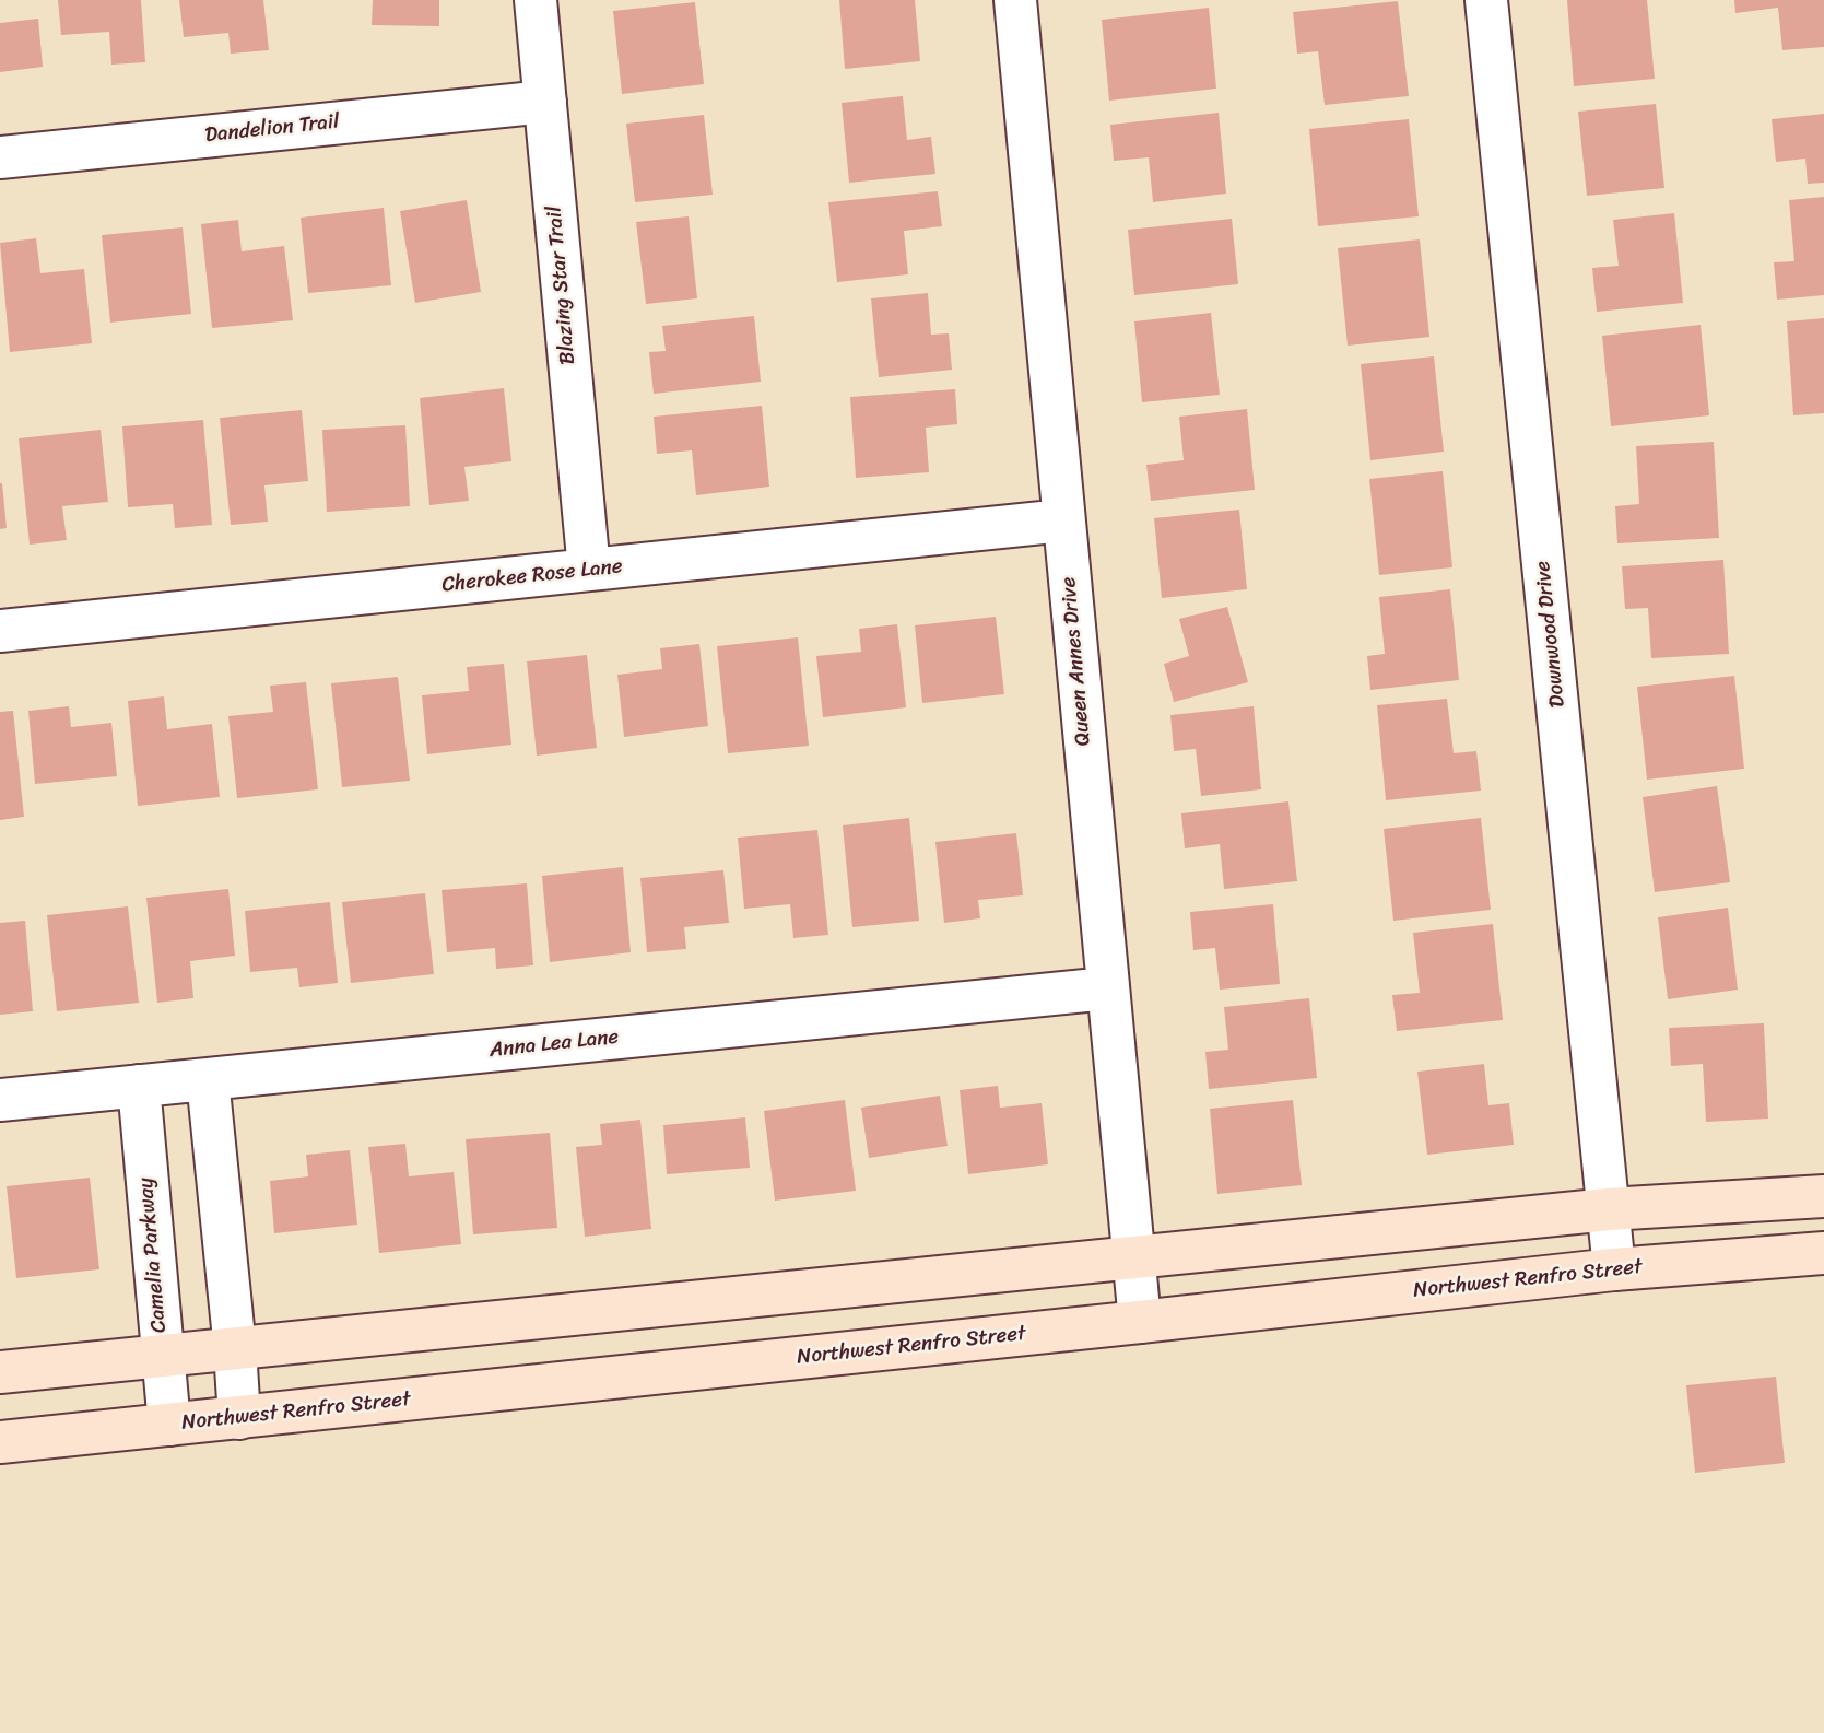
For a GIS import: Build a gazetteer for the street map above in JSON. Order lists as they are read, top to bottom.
{
  "streets": {
    "main road": ["Northwest Renfro Street"],
    "street": [
      "Dandelion Trail",
      "Blazing Star Trail",
      "Cherokee Rose Lane",
      "Downwood Drive",
      "Queen Annes Drive",
      "Anna Lea Lane",
      "Camelia Parkway"
    ]
  },
  "crossings": [
    ["Dandelion Trail", "Blazing Star Trail"],
    ["Blazing Star Trail", "Cherokee Rose Lane"],
    ["Cherokee Rose Lane", "Queen Annes Drive"],
    ["Downwood Drive", "Northwest Renfro Street"],
    ["Queen Annes Drive", "Anna Lea Lane"],
    ["Queen Annes Drive", "Northwest Renfro Street"],
    ["Anna Lea Lane", "Camelia Parkway"],
    ["Camelia Parkway", "Northwest Renfro Street"]
  ]
}
